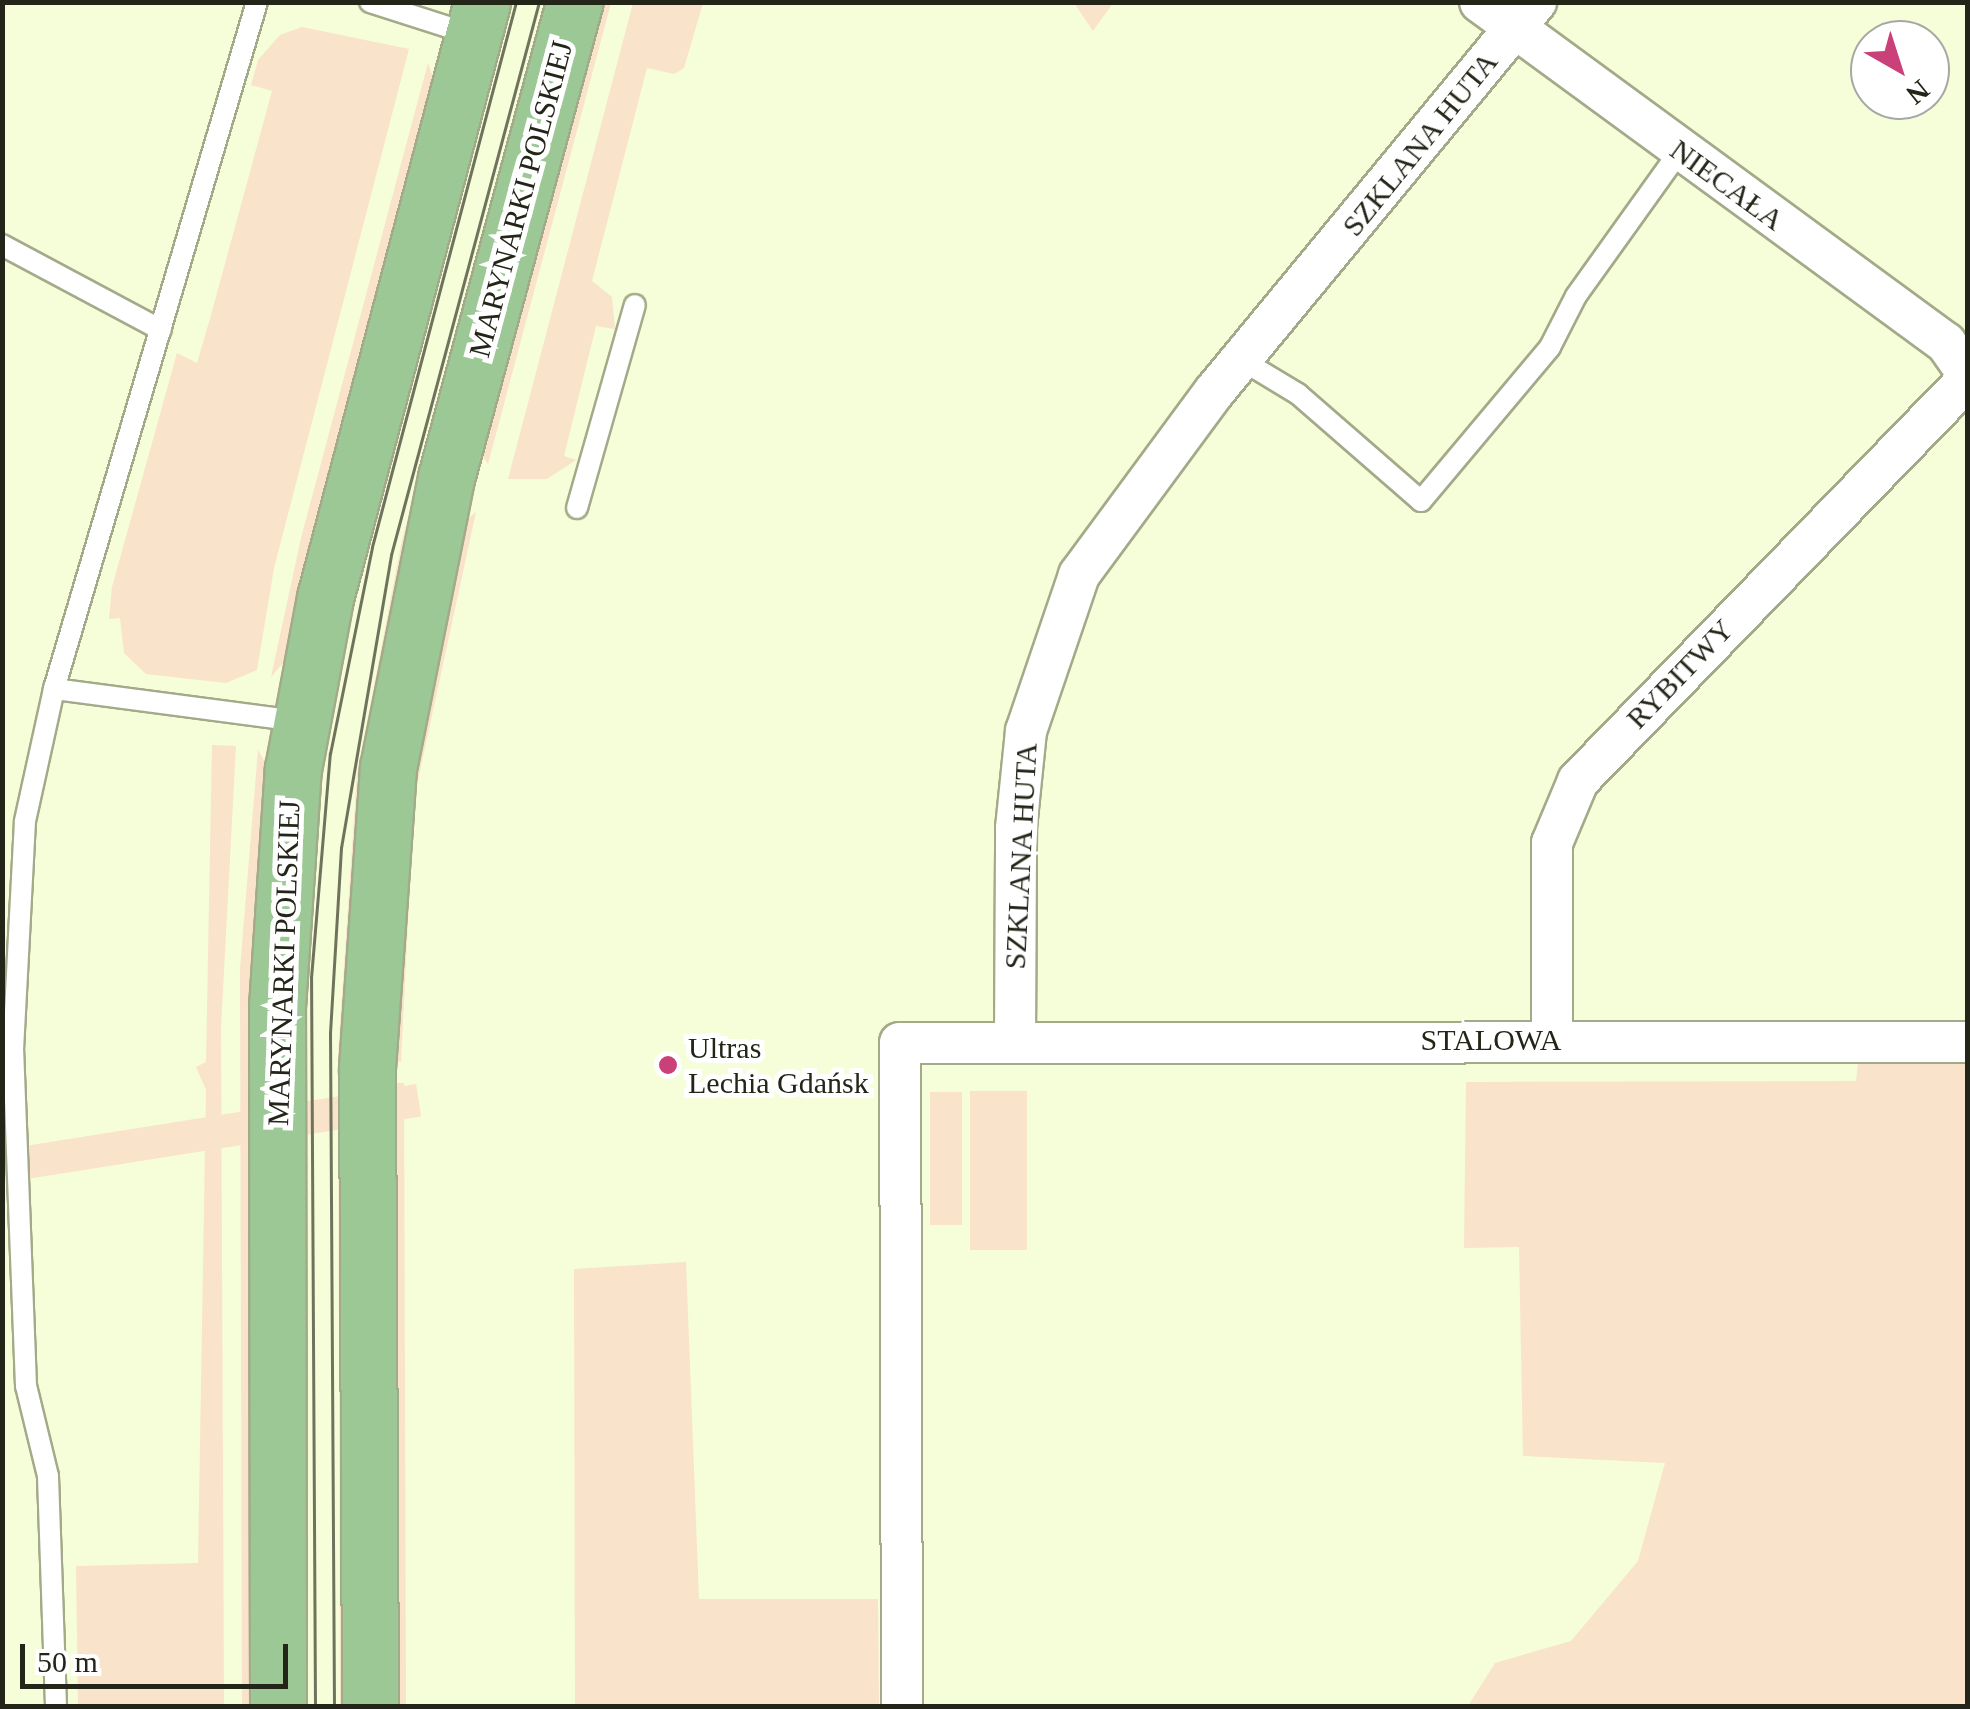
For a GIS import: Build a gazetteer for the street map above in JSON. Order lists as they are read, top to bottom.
{
  "streets": {
    "main road": ["MARYNARKI POLSKIEJ"],
    "street": [
      "SZKLANA HUTA",
      "NIECAŁA",
      "RYBITWY",
      "STALOWA"
    ]
  },
  "crossings": [
    ["SZKLANA HUTA", "NIECAŁA"],
    ["SZKLANA HUTA", "STALOWA"],
    ["NIECAŁA", "RYBITWY"],
    ["RYBITWY", "STALOWA"]
  ],
  "places": ["Ultras Lechia Gdańsk"],
  "scale_bar": "50 m",
  "north": "bottom right"
}
